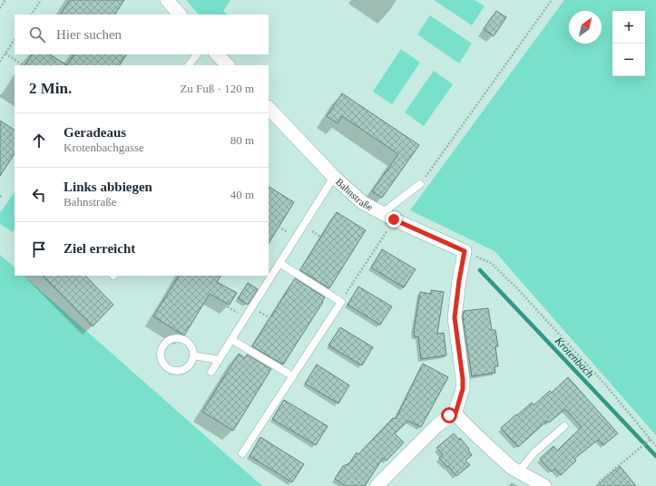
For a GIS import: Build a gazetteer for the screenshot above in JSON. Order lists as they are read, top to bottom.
{
  "streets": {
    "street": ["Bahnstraße"]
  },
  "water": ["Krotenbach"],
  "north": "top right",
  "page": {
    "map_buttons": ["+", "−"],
    "search": "Hier suchen",
    "heading": ["2 Min.", "Zu Fuß · 120 m"],
    "list": [
      ["Geradeaus", "Krotenbachgasse", "80 m"],
      ["Links abbiegen", "Bahnstraße", "40 m"],
      "Ziel erreicht"
    ]
  }
}
